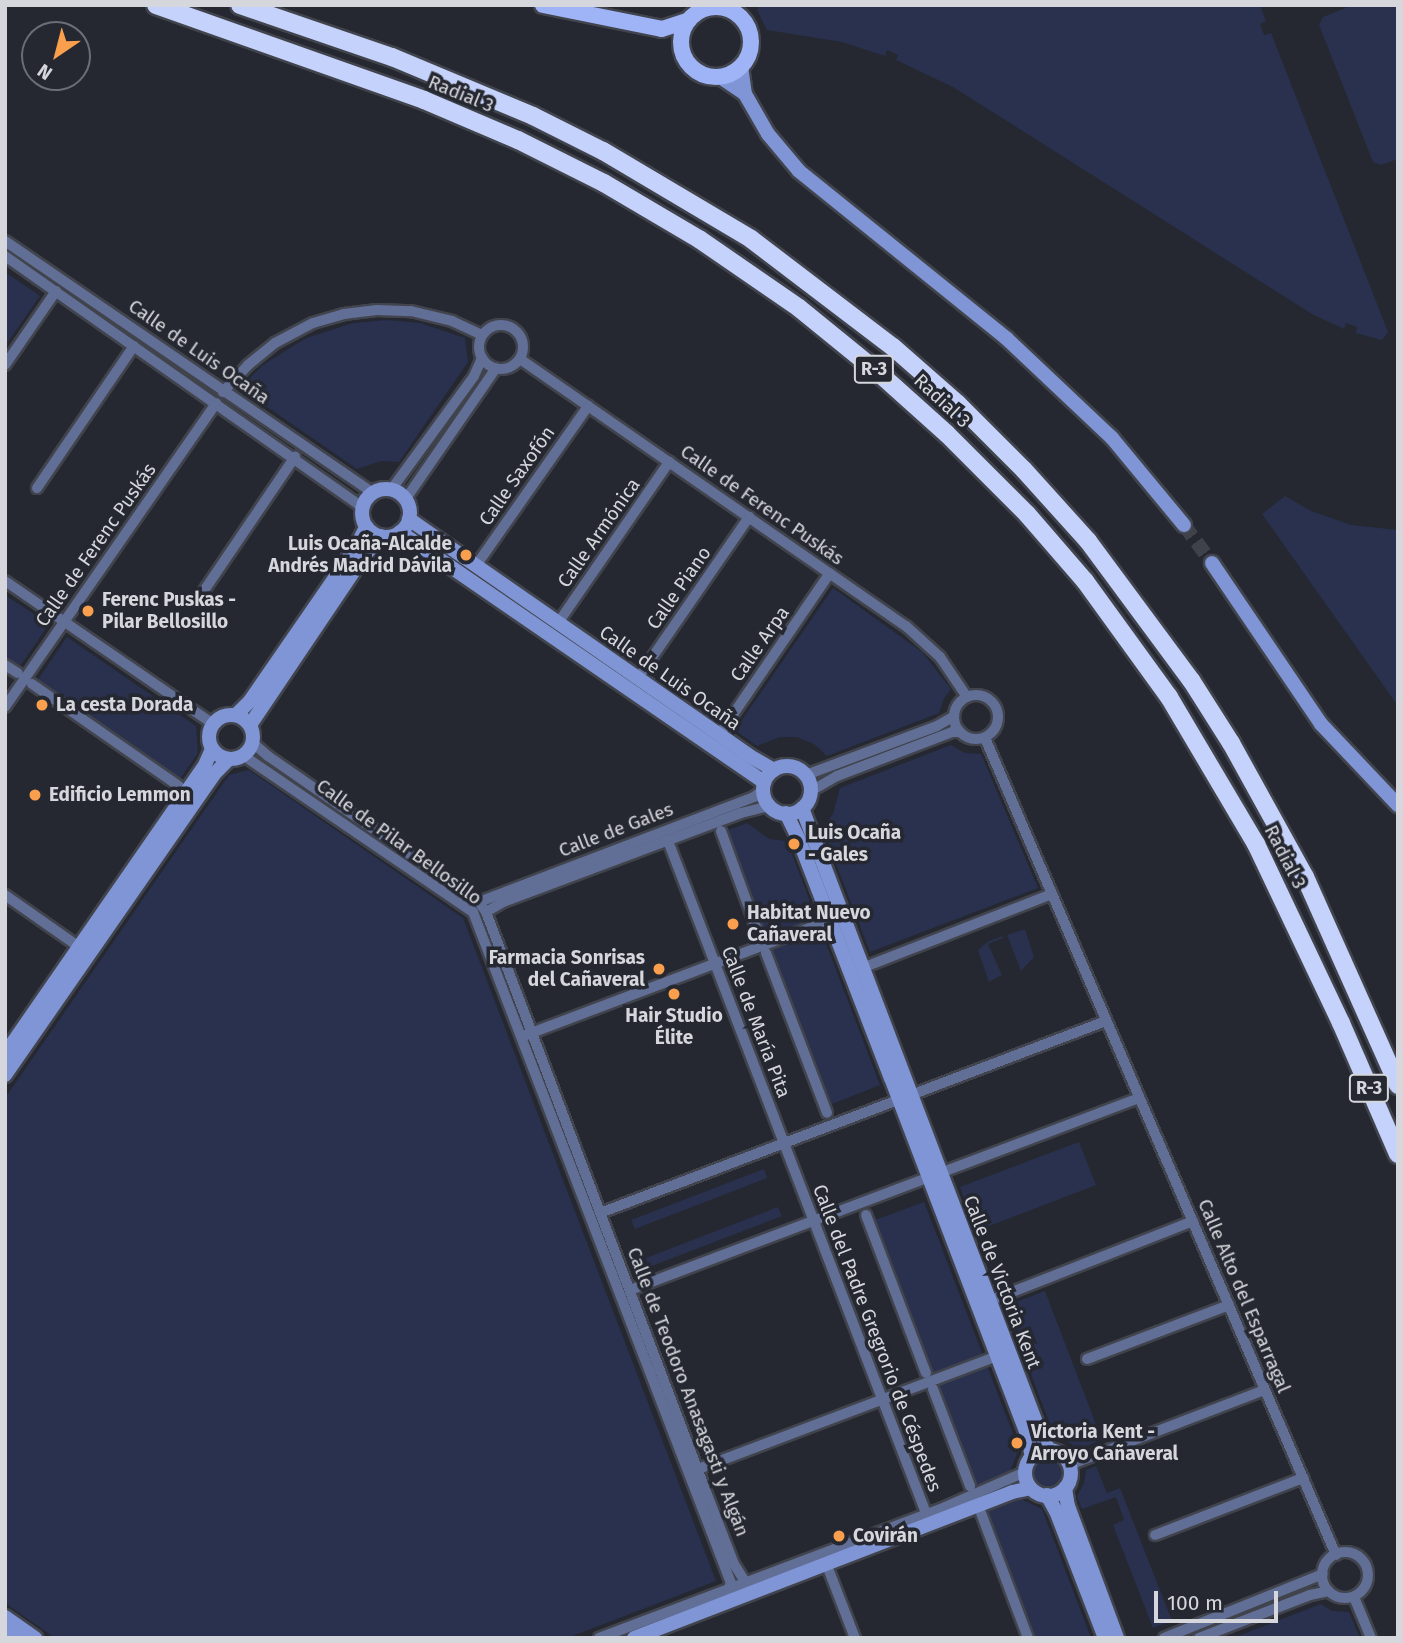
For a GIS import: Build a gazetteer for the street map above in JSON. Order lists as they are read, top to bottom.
{
  "streets": {
    "highway": ["Radial 3", "R-3"],
    "main road": ["Calle de Luis Ocaña", "Calle de Victoria Kent"],
    "street": [
      "Calle Saxofón",
      "Calle de Ferenc Puskás",
      "Calle Armónica",
      "Calle Piano",
      "Calle Arpa",
      "Calle de Gales",
      "Calle de Pilar Bellosillo",
      "Calle de María Pita",
      "Calle Alto del Esparragal",
      "Calle del Padre Gregrorio de Céspedes",
      "Calle de Teodoro Anasagasti y Algán"
    ]
  },
  "crossings": [
    ["Calle de Luis Ocaña", "Calle Saxofón"],
    ["Calle de Luis Ocaña", "Calle de Ferenc Puskás"],
    ["Calle de Luis Ocaña", "Calle Armónica"],
    ["Calle de Luis Ocaña", "Calle Piano"],
    ["Calle de Luis Ocaña", "Calle Arpa"],
    ["Calle de Luis Ocaña", "Calle de Gales"],
    ["Calle Saxofón", "Calle de Ferenc Puskás"],
    ["Calle de Ferenc Puskás", "Calle Armónica"],
    ["Calle de Ferenc Puskás", "Calle Piano"],
    ["Calle de Ferenc Puskás", "Calle Arpa"],
    ["Calle de Gales", "Calle de Pilar Bellosillo"],
    ["Calle de Gales", "Calle de María Pita"],
    ["Calle de Pilar Bellosillo", "Calle de Teodoro Anasagasti y Algán"],
    ["Calle de María Pita", "Calle del Padre Gregrorio de Céspedes"]
  ],
  "places": [
    "Luis Ocaña-Alcalde Andrés Madrid Dávila",
    "Ferenc Puskas - Pilar Bellosillo",
    "La cesta Dorada",
    "Edificio Lemmon",
    "Luis Ocaña - Gales",
    "Habitat Nuevo Cañaveral",
    "Farmacia Sonrisas del Cañaveral",
    "Hair Studio Élite",
    "Victoria Kent - Arroyo Cañaveral",
    "Covirán"
  ],
  "scale_bar": "100 m",
  "north": "bottom left"
}
